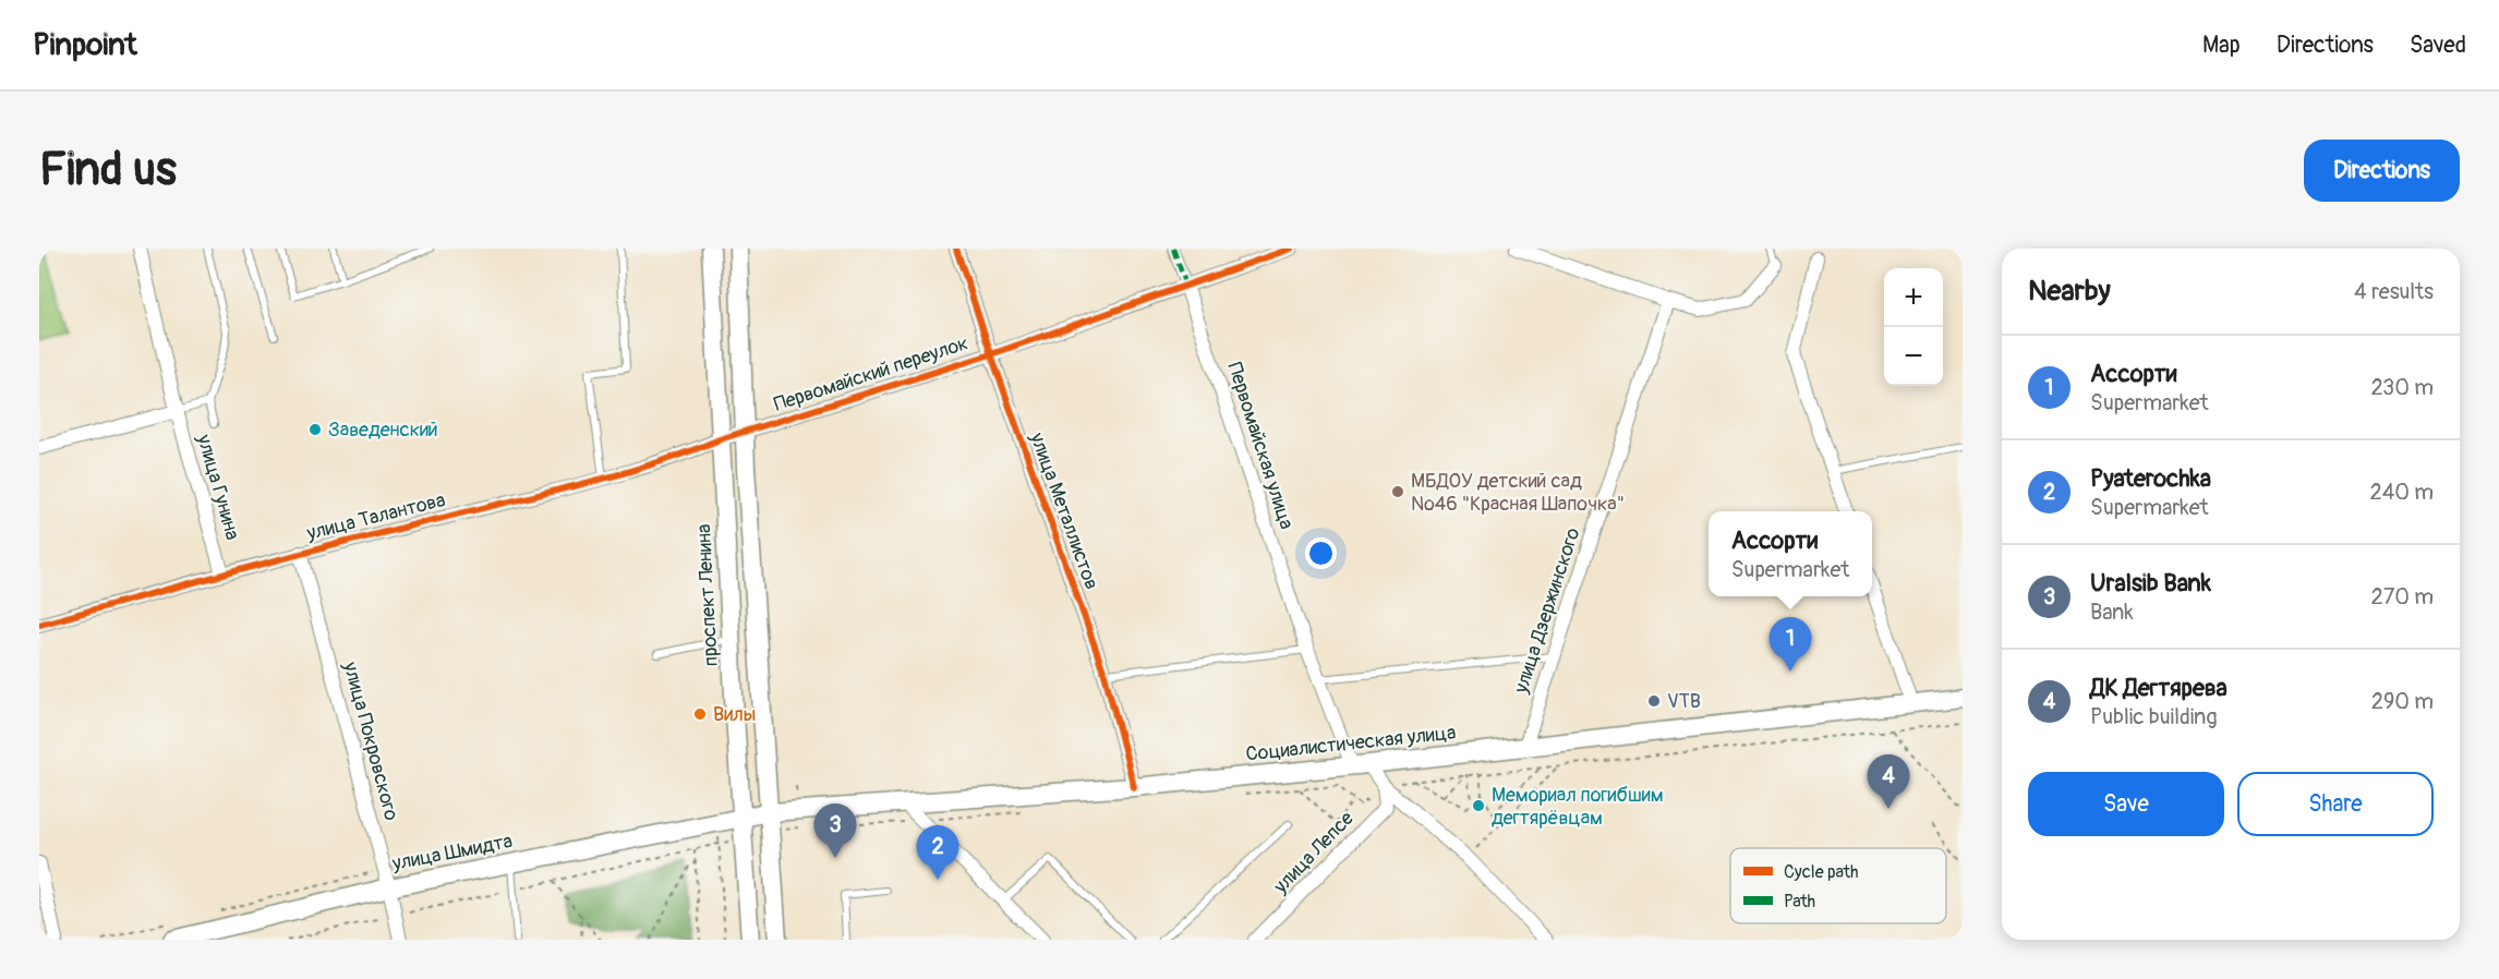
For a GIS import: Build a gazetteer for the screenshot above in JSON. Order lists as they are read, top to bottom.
{
  "streets": {
    "main road": ["проспект Ленина", "Социалистическая улица", "улица Шмидта"],
    "street": [
      "Первомайский переулок",
      "Первомайская улица",
      "улица Гунина",
      "улица Металлистов",
      "улица Талантова",
      "улица Дзержинского",
      "улица Покровского",
      "улица Лепсе"
    ]
  },
  "crossings": [
    ["Первомайский переулок", "Первомайская улица"],
    ["Первомайский переулок", "улица Металлистов"],
    ["Первомайский переулок", "улица Талантова"],
    ["Первомайский переулок", "проспект Ленина"],
    ["Первомайская улица", "Социалистическая улица"],
    ["Первомайская улица", "улица Лепсе"],
    ["улица Гунина", "улица Талантова"],
    ["улица Металлистов", "Социалистическая улица"],
    ["улица Талантова", "проспект Ленина"],
    ["улица Талантова", "улица Покровского"],
    ["проспект Ленина", "Социалистическая улица"],
    ["проспект Ленина", "улица Шмидта"],
    ["улица Дзержинского", "Социалистическая улица"],
    ["улица Покровского", "улица Шмидта"],
    ["Социалистическая улица", "улица Шмидта"]
  ],
  "places": [
    "Заведенский",
    "МБДОУ детский сад №46 \"Красная Шапочка\"",
    "VTB",
    "Вилы",
    "Мемориал погибшим дегтярёвцам"
  ],
  "legend": ["Cycle path", "Path"],
  "page": {
    "header": "Pinpoint",
    "nav": ["Map", "Directions", "Saved"],
    "buttons": [
      "Directions",
      ["Save", "Share"]
    ],
    "title": "Find us",
    "heading": ["Nearby", "4 results"],
    "map_buttons": ["+", "−"],
    "list": [
      {
        "mark": "1",
        "name": "Ассорти",
        "note": "Supermarket",
        "value": "230 m"
      },
      {
        "mark": "2",
        "name": "Pyaterochka",
        "note": "Supermarket",
        "value": "240 m"
      },
      {
        "mark": "3",
        "name": "Uralsib Bank",
        "note": "Bank",
        "value": "270 m"
      },
      {
        "mark": "4",
        "name": "ДК Дегтярева",
        "note": "Public building",
        "value": "290 m"
      }
    ],
    "popup": ["Ассорти", "Supermarket"],
    "pins": [
      "1",
      "4",
      "3",
      "2"
    ]
  }
}
